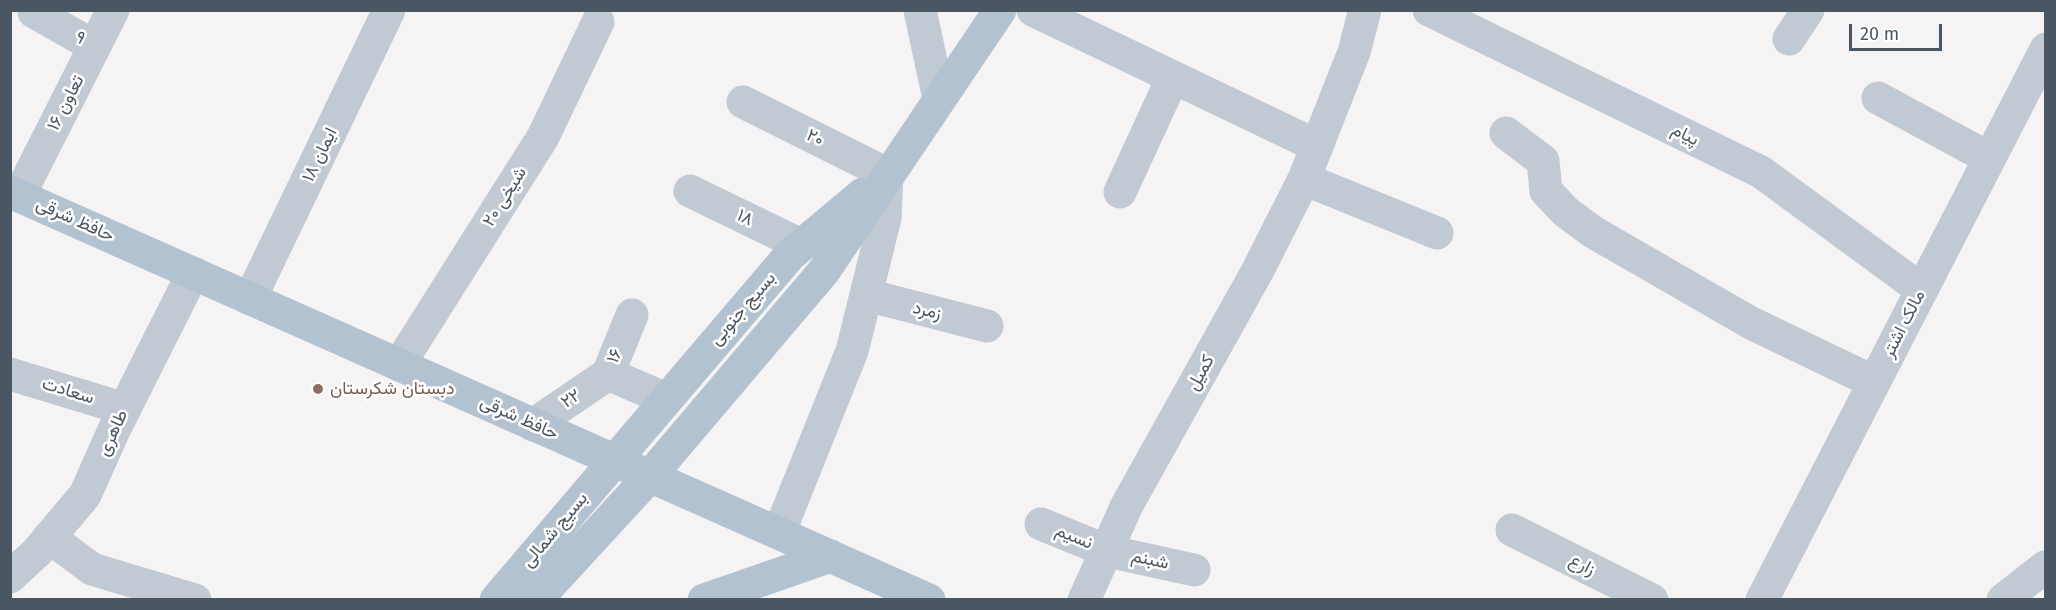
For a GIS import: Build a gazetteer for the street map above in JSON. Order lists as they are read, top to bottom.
{
  "streets": {
    "main road": ["حافظ شرقی", "بسیج جنوبی", "بسیج شمالی"],
    "street": [
      "۹",
      "تعاون ۱۶",
      "پیام",
      "۲۰",
      "ایمان ۱۸",
      "شیخی ۲۰",
      "۱۸",
      "زمرد",
      "مالک اشتر",
      "۱۶",
      "کمیل",
      "سعادت",
      "۲۲",
      "طاهری",
      "نسیم",
      "شبنم",
      "زارع"
    ]
  },
  "crossings": [
    ["۹", "تعاون ۱۶"],
    ["تعاون ۱۶", "حافظ شرقی"],
    ["پیام", "مالک اشتر"],
    ["۲۰", "بسیج جنوبی"],
    ["ایمان ۱۸", "حافظ شرقی"],
    ["شیخی ۲۰", "حافظ شرقی"],
    ["۱۸", "بسیج جنوبی"],
    ["حافظ شرقی", "بسیج جنوبی"],
    ["حافظ شرقی", "۲۲"],
    ["حافظ شرقی", "طاهری"],
    ["حافظ شرقی", "بسیج شمالی"],
    ["بسیج جنوبی", "۱۶"],
    ["بسیج جنوبی", "بسیج شمالی"],
    ["۱۶", "۲۲"],
    ["کمیل", "نسیم"],
    ["کمیل", "شبنم"],
    ["سعادت", "طاهری"],
    ["نسیم", "شبنم"]
  ],
  "places": ["دبستان شکرستان"],
  "scale_bar": "20 m"
}
